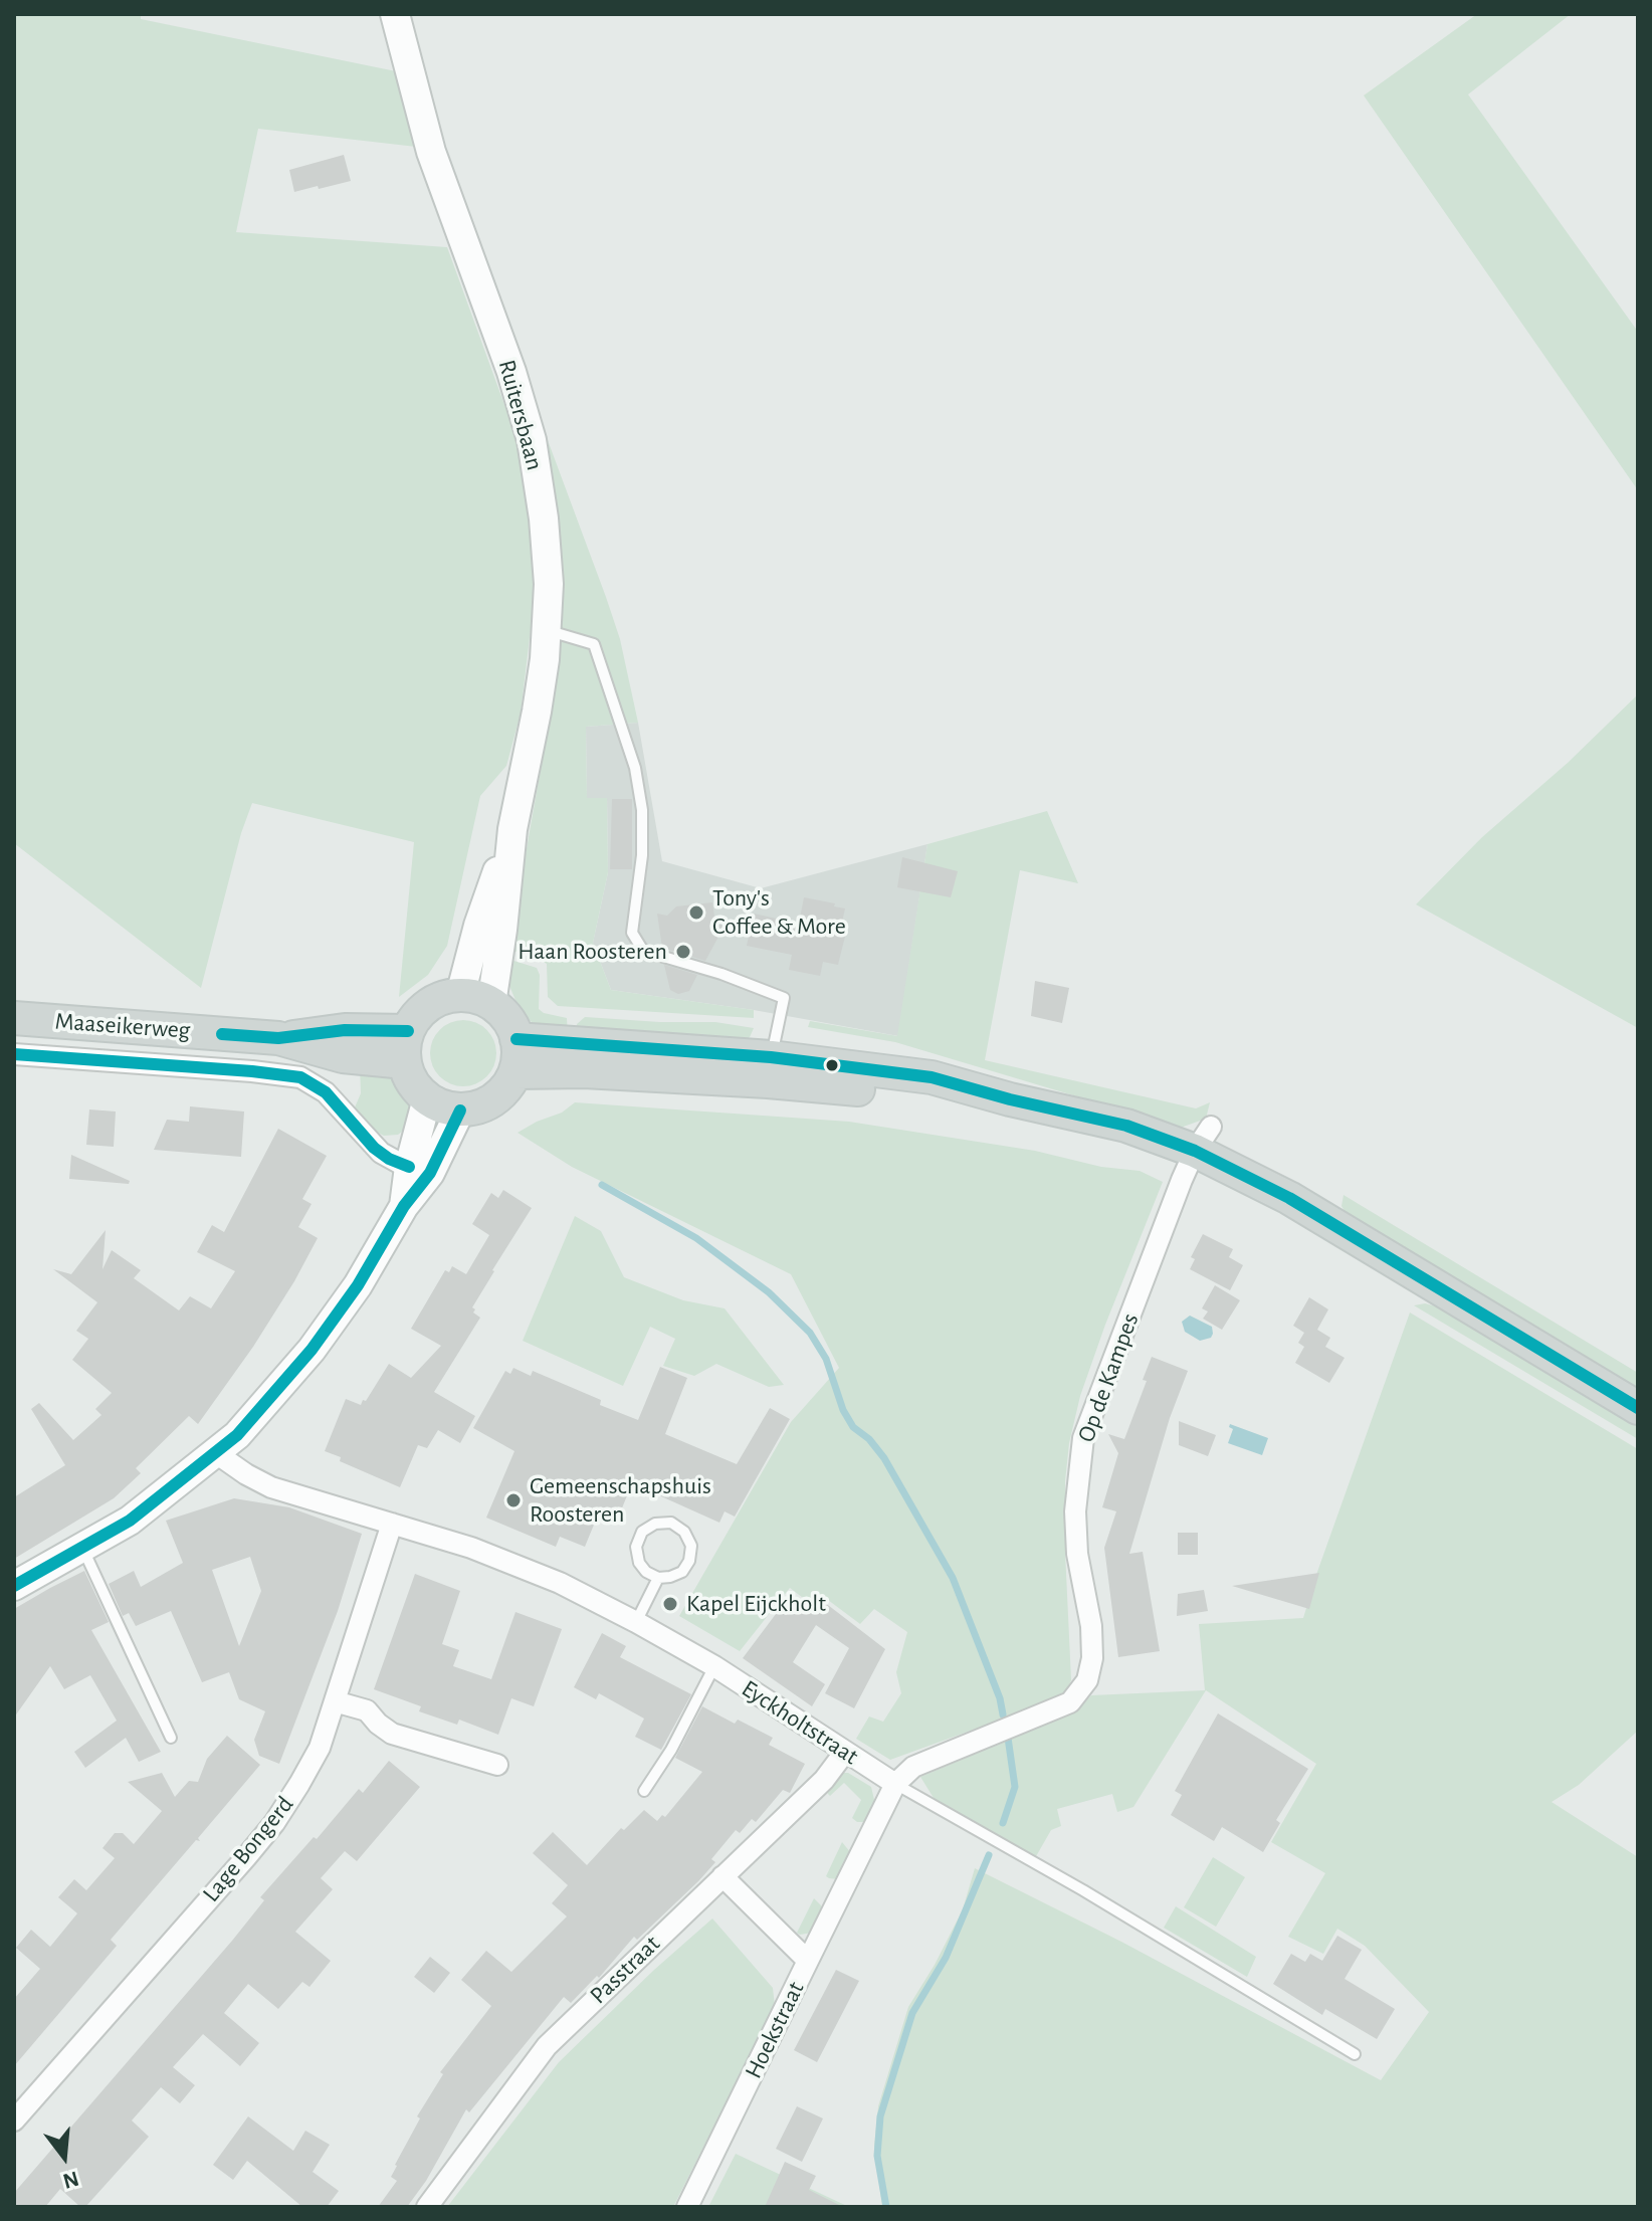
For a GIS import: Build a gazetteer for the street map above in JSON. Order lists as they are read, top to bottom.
{
  "streets": {
    "main road": ["Maaseikerweg"],
    "street": [
      "Ruitersbaan",
      "Op de Kampes",
      "Eyckholtstraat",
      "Lage Bongerd",
      "Passtraat",
      "Hoekstraat"
    ]
  },
  "crossings": [
    ["Ruitersbaan", "Maaseikerweg"],
    ["Op de Kampes", "Eyckholtstraat"],
    ["Eyckholtstraat", "Lage Bongerd"],
    ["Eyckholtstraat", "Passtraat"],
    ["Passtraat", "Hoekstraat"]
  ],
  "places": [
    "Tony's Coffee & More",
    "Haan Roosteren",
    "Gemeenschapshuis Roosteren",
    "Kapel Eijckholt"
  ],
  "north": "bottom"
}
